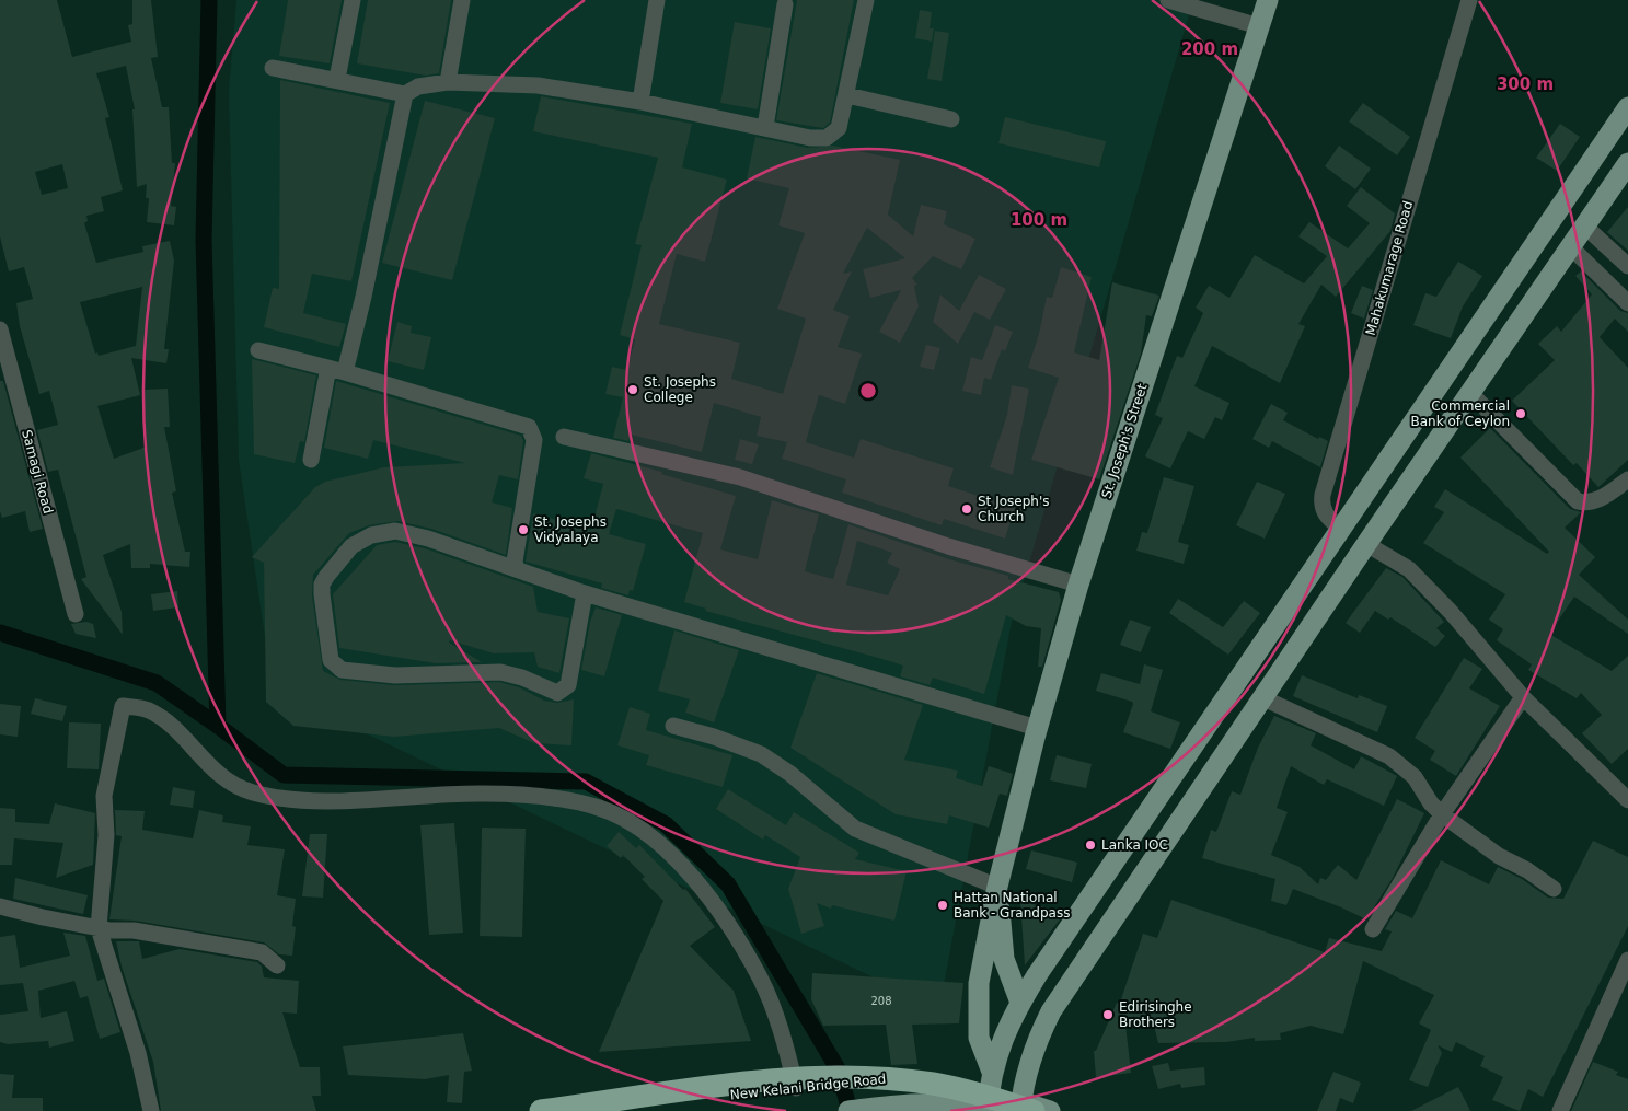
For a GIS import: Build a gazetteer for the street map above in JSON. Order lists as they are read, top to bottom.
{
  "streets": {
    "main road": ["St. Joseph's Street", "New Kelani Bridge Road"],
    "street": ["Mahakumarage Road", "Samagi Road"]
  },
  "crossings": [
    ["St. Joseph's Street", "New Kelani Bridge Road"]
  ],
  "places": [
    "St. Josephs College",
    "Commercial Bank of Ceylon",
    "St Joseph's Church",
    "St. Josephs Vidyalaya",
    "Lanka IOC",
    "Hattan National Bank - Grandpass",
    "Edirisinghe Brothers"
  ],
  "house_numbers": ["208"],
  "rings": ["200 m", "300 m", "100 m"]
}
